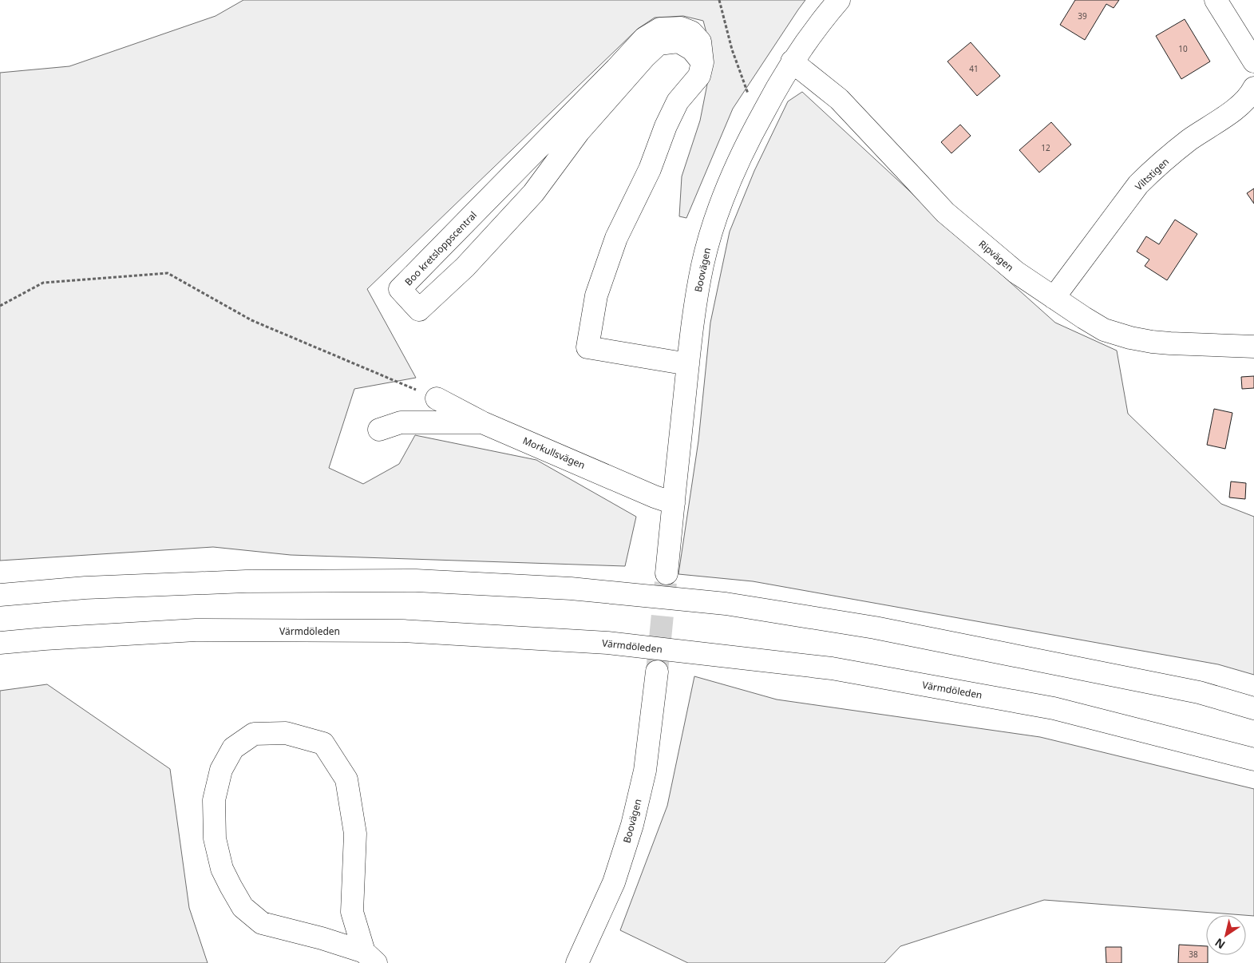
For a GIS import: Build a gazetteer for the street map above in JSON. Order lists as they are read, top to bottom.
{
  "streets": {
    "main road": [
      "Viltstigen",
      "Boo kretsloppscentral",
      "Ripvägen",
      "Boovägen",
      "Morkullsvägen",
      "Värmdöleden"
    ]
  },
  "crossings": [
    ["Viltstigen", "Ripvägen"],
    ["Boo kretsloppscentral", "Boovägen"],
    ["Ripvägen", "Boovägen"],
    ["Boovägen", "Morkullsvägen"]
  ],
  "house_numbers": [
    "39",
    "10",
    "41",
    "12",
    "38"
  ],
  "north": "bottom left"
}
